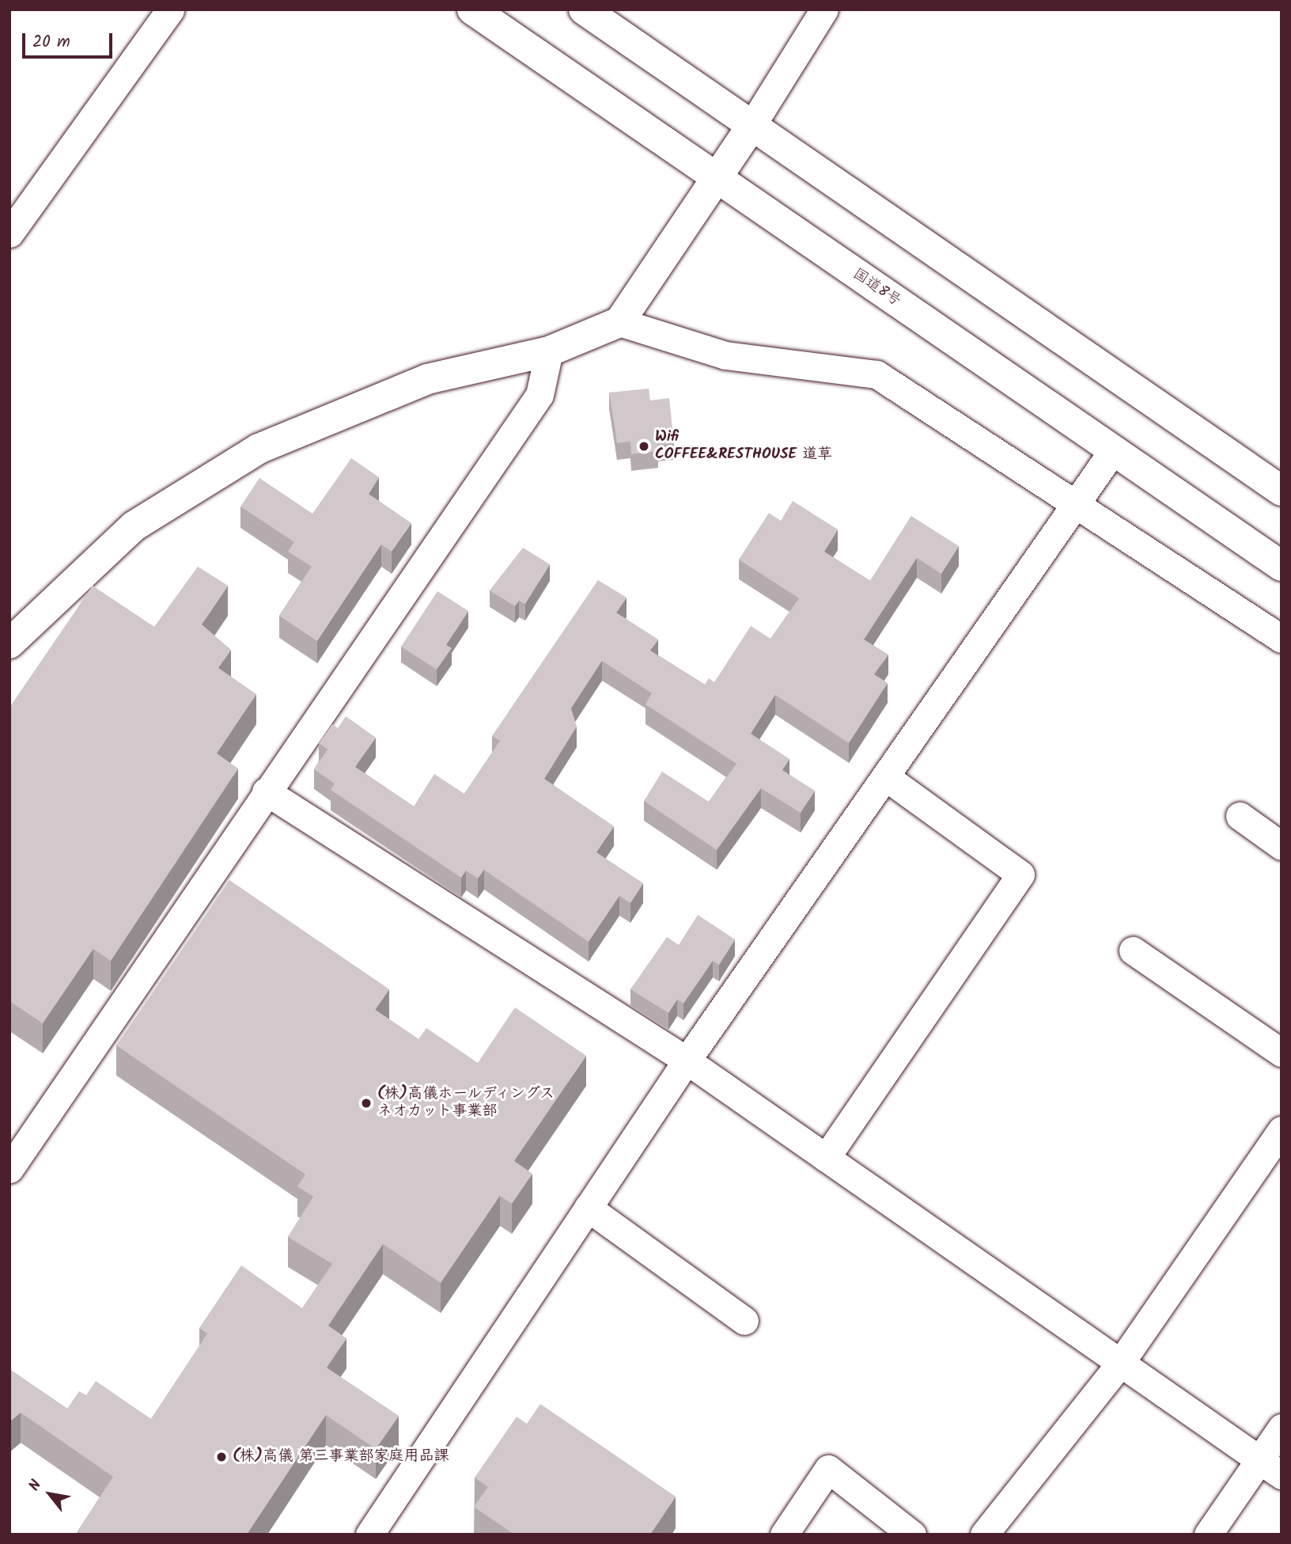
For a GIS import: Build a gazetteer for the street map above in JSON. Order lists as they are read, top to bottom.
{
  "streets": {
    "main road": ["国道8号"]
  },
  "places": ["Wifi COFFEE&RESTHOUSE 道草", "(株)高儀ホールディングス ネオカット事業部", "(株)高儀 第三事業部家庭用品課"],
  "scale_bar": "20 m",
  "north": "top left"
}
